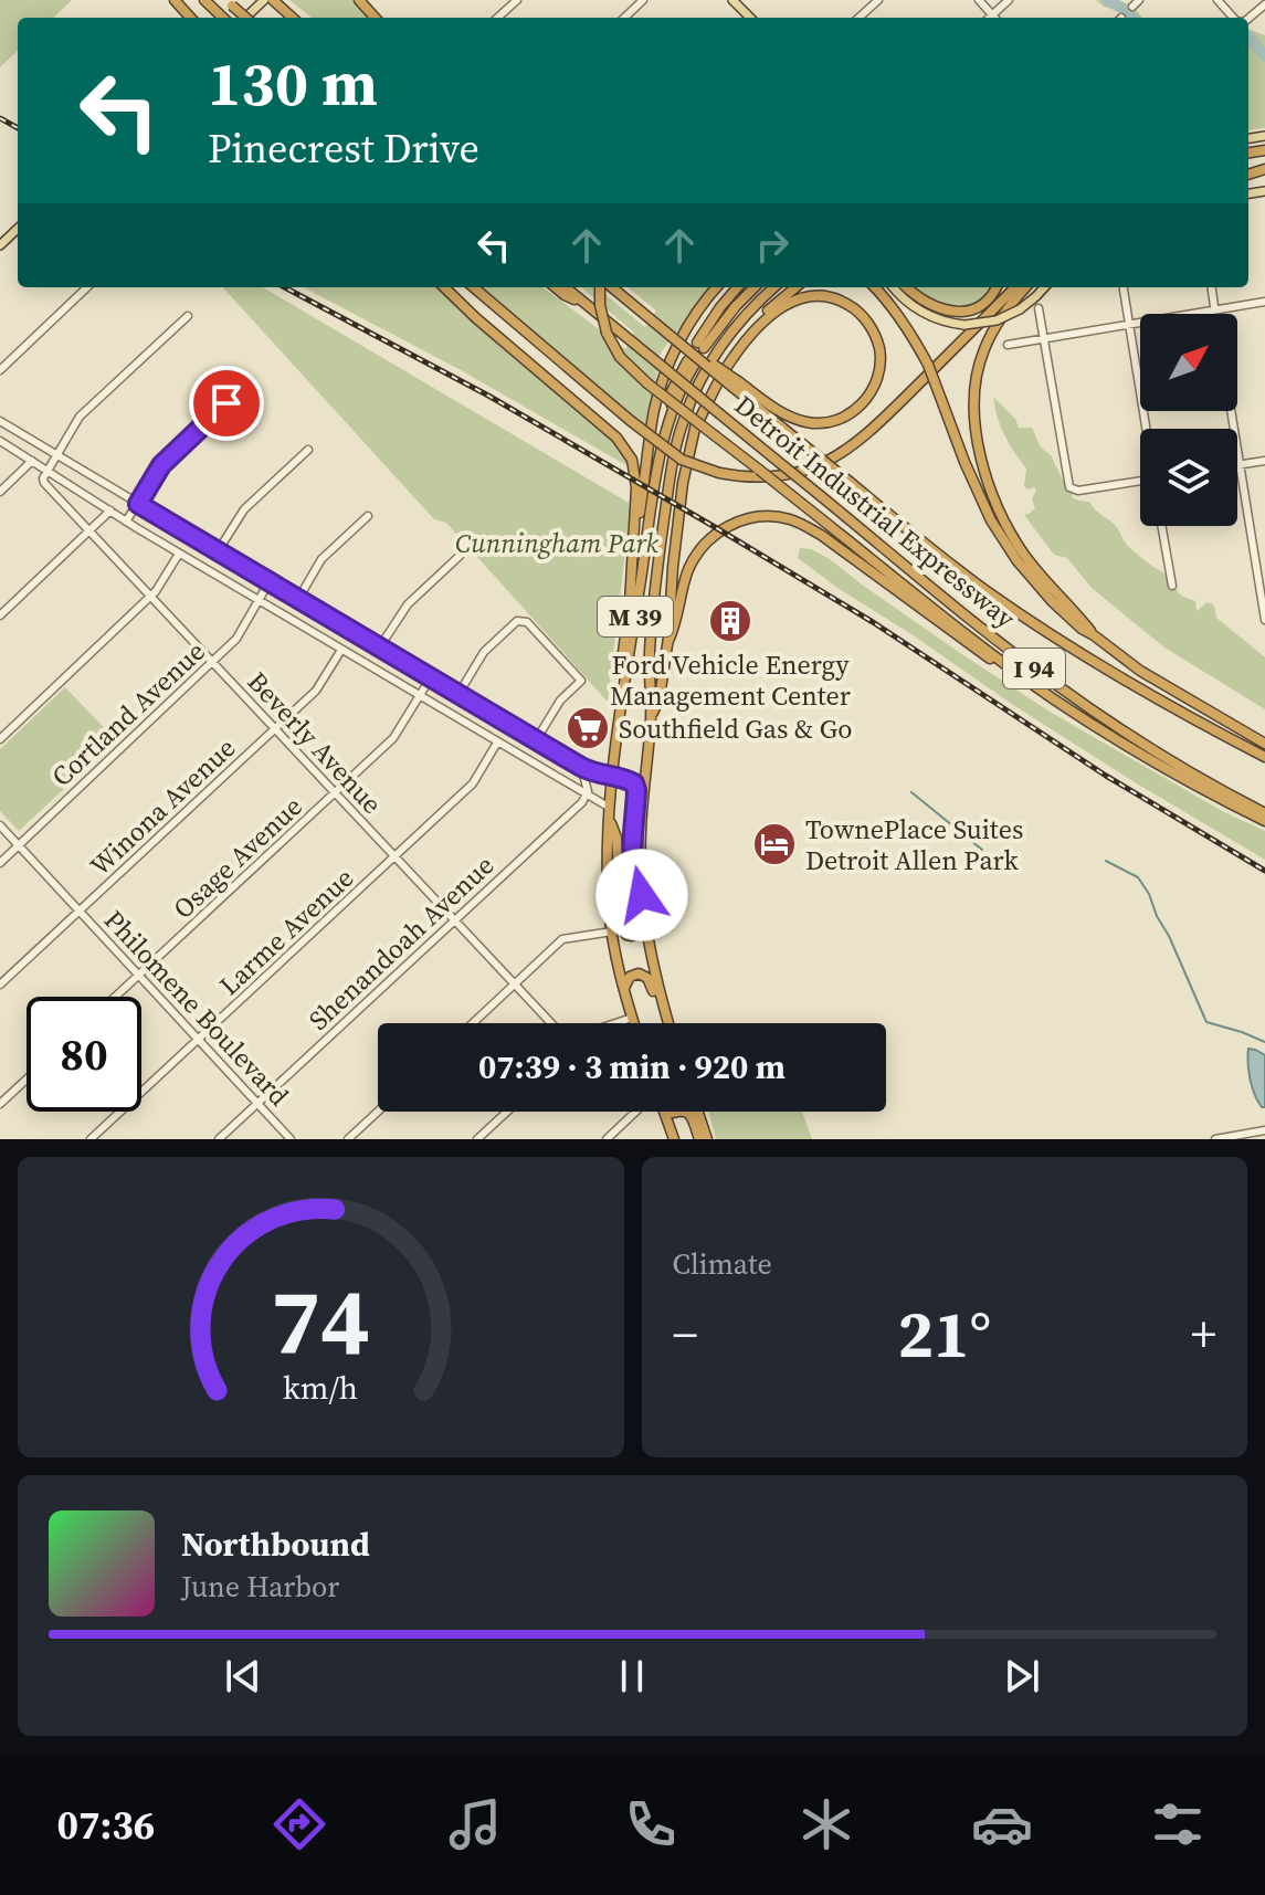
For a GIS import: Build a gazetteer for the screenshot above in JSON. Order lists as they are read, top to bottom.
{
  "streets": {
    "highway": ["Detroit Industrial Expressway", "M 39", "I 94"],
    "street": [
      "Cortland Avenue",
      "Beverly Avenue",
      "Winona Avenue",
      "Osage Avenue",
      "Larme Avenue",
      "Shenandoah Avenue",
      "Philomene Boulevard"
    ]
  },
  "crossings": [
    ["Detroit Industrial Expressway", "M 39"],
    ["Cortland Avenue", "Beverly Avenue"],
    ["Cortland Avenue", "Philomene Boulevard"],
    ["Beverly Avenue", "Winona Avenue"],
    ["Beverly Avenue", "Osage Avenue"],
    ["Beverly Avenue", "Larme Avenue"],
    ["Beverly Avenue", "Shenandoah Avenue"],
    ["Winona Avenue", "Philomene Boulevard"],
    ["Osage Avenue", "Philomene Boulevard"],
    ["Larme Avenue", "Philomene Boulevard"],
    ["Shenandoah Avenue", "Philomene Boulevard"]
  ],
  "parks": ["Cunningham Park"],
  "places": {
    "building": ["Ford Vehicle Energy Management Center"],
    "supermarket": ["Southfield Gas & Go"],
    "hotel": ["TownePlace Suites Detroit Allen Park"]
  },
  "north": "top right",
  "page": {
    "turn": ["130 m", "Pinecrest Drive"],
    "limit": "80",
    "trip": "07:39 · 3 min · 920 m",
    "tile": "Climate",
    "heat": ["−", "21°", "+"],
    "song": ["Northbound", "June Harbor"],
    "tabs": "07:36",
    "gauge": ["74", "km/h"]
  }
}
